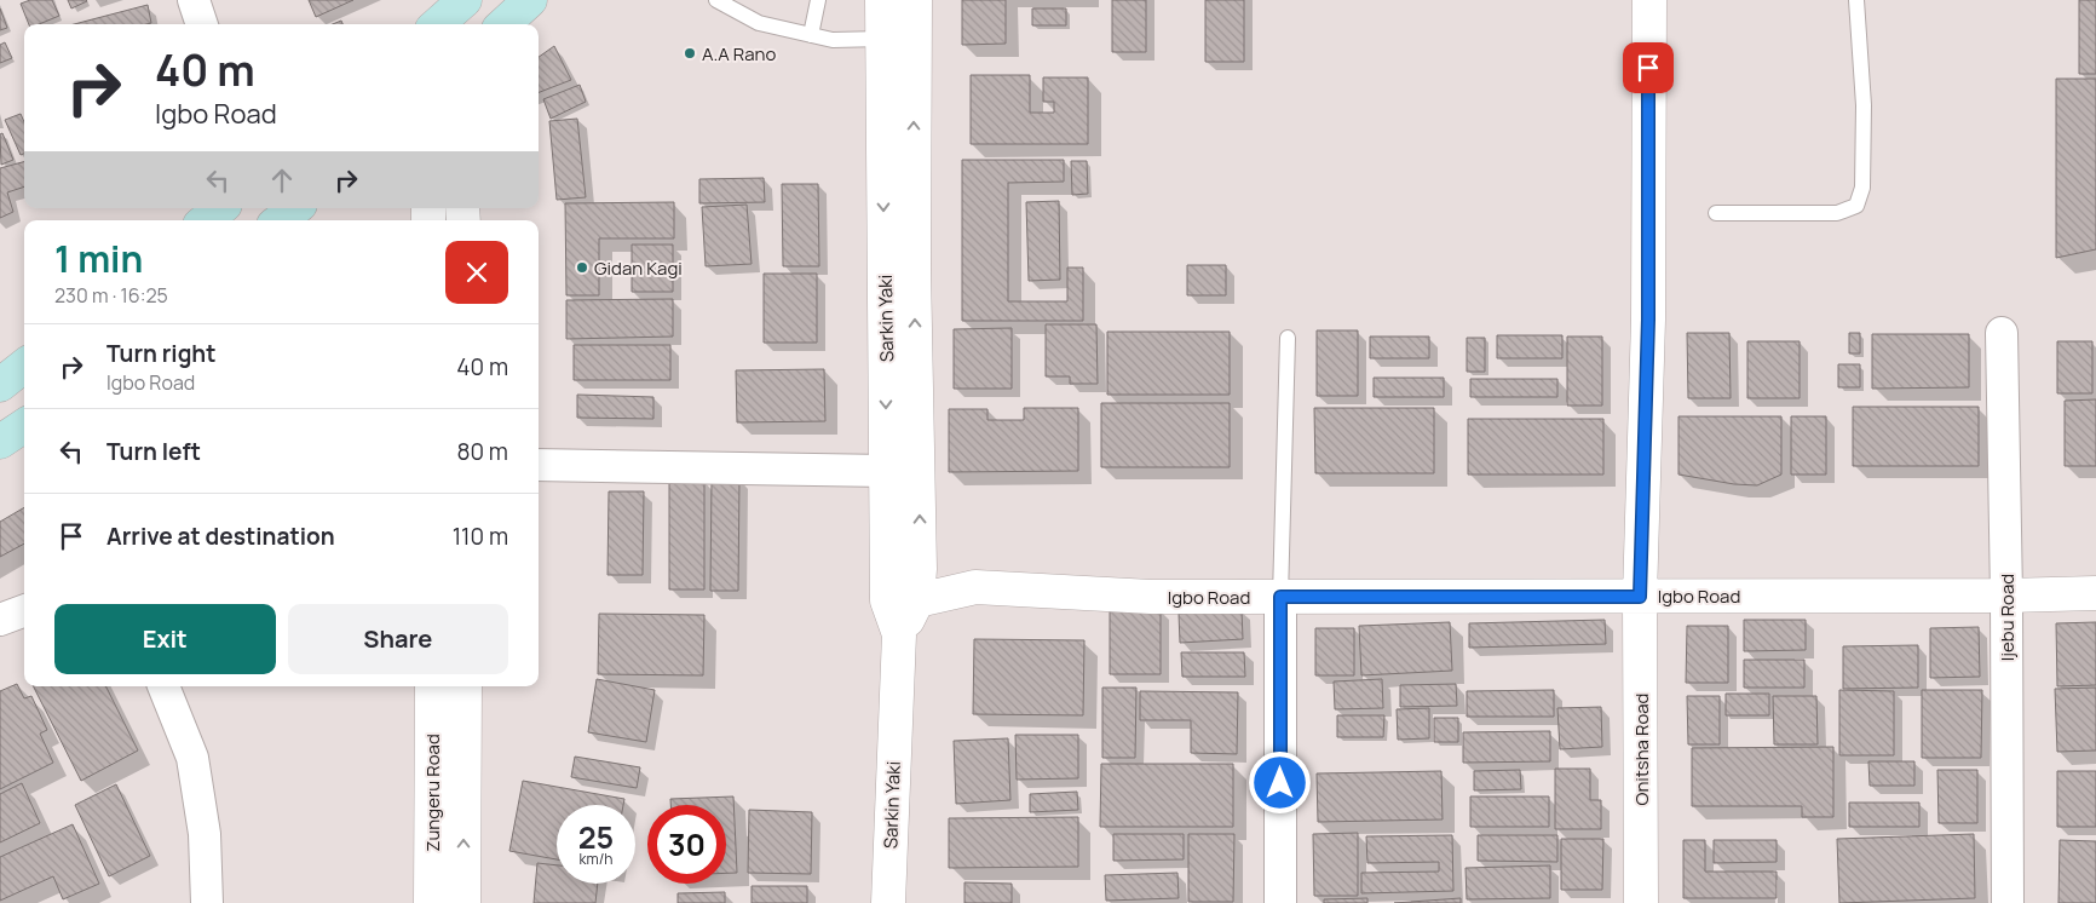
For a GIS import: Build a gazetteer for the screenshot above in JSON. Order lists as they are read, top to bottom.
{
  "streets": {
    "street": [
      "Sarkin Yaki",
      "Igbo Road",
      "Ijebu Road",
      "Onitsha Road",
      "Zungeru Road"
    ]
  },
  "crossings": [
    ["Sarkin Yaki", "Igbo Road"],
    ["Igbo Road", "Ijebu Road"],
    ["Igbo Road", "Onitsha Road"]
  ],
  "places": ["A.A Rano", "Gidan Kagi"],
  "page": {
    "turn": ["40 m", "Igbo Road"],
    "heading": ["1 min", "230 m · 16:25"],
    "list": [
      {
        "name": "Turn right",
        "note": "Igbo Road",
        "value": "40 m"
      },
      {
        "name": "Turn left",
        "value": "80 m"
      },
      {
        "name": "Arrive at destination",
        "value": "110 m"
      }
    ],
    "buttons": ["Exit", "Share"],
    "speed": "25 km/h",
    "limit": "30"
  }
}
